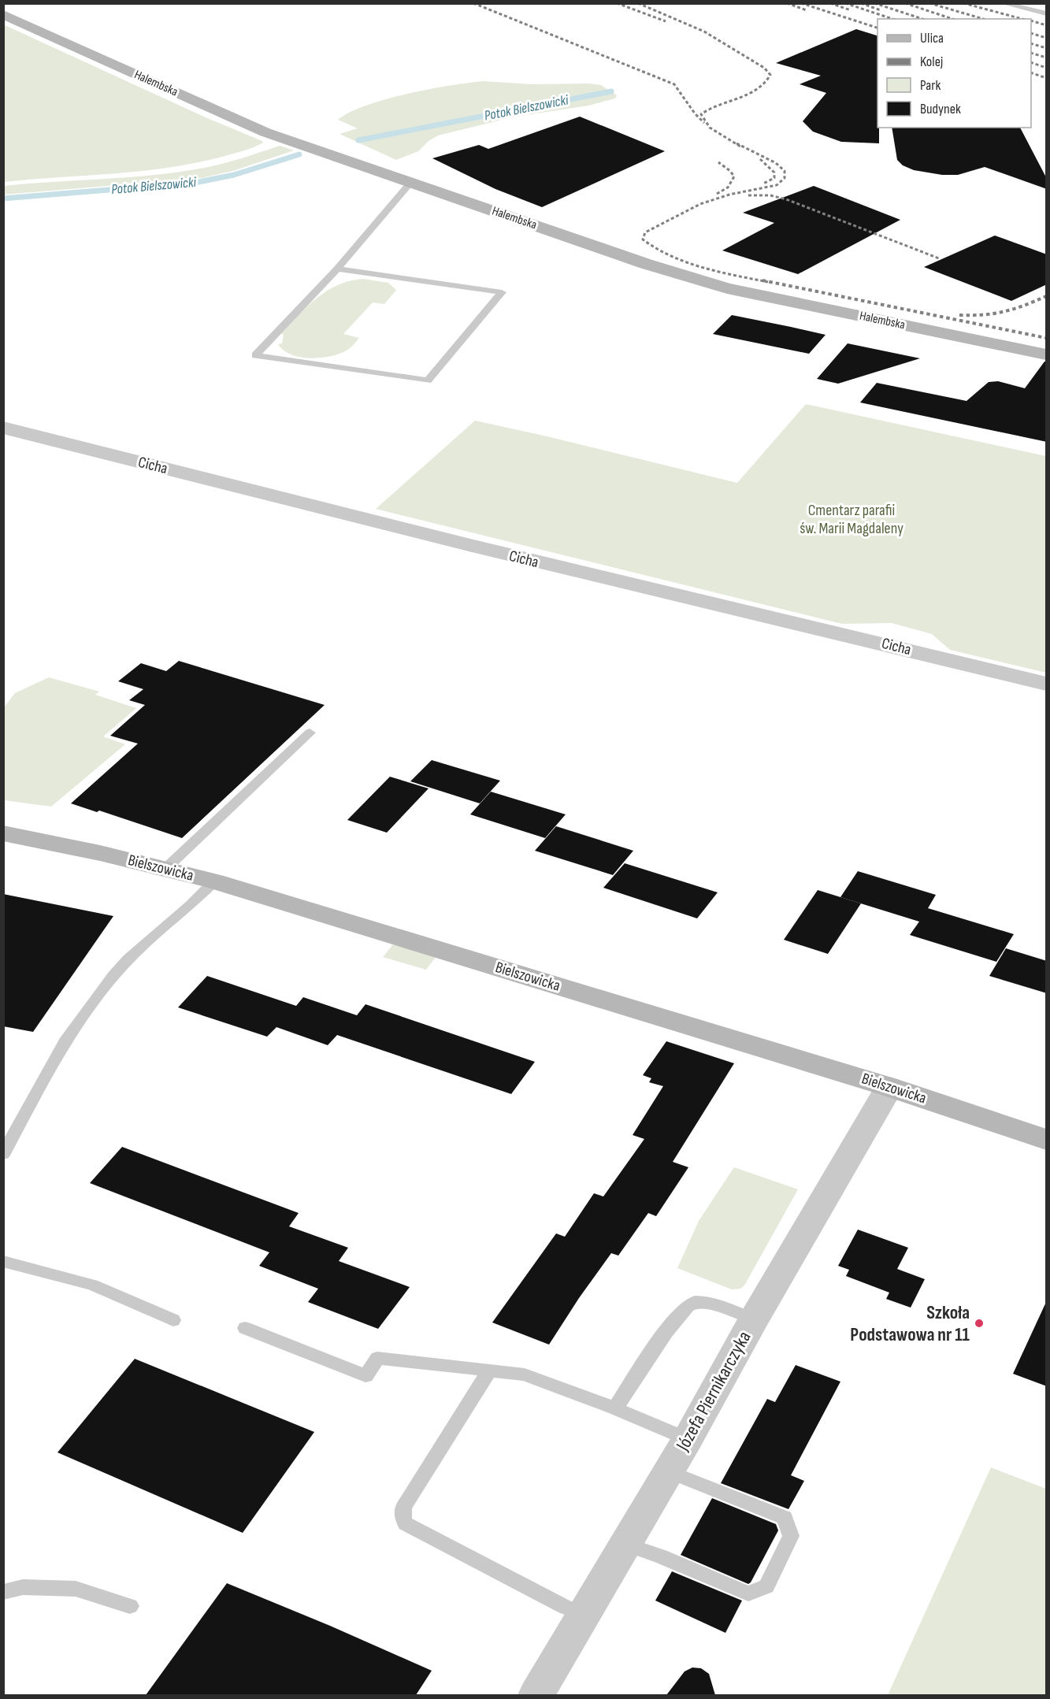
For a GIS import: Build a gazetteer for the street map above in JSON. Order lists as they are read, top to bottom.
{
  "streets": {
    "street": [
      "Halembska",
      "Cicha",
      "Bielszowicka",
      "Józefa Piernikarczyka"
    ]
  },
  "crossings": [
    ["Bielszowicka", "Józefa Piernikarczyka"]
  ],
  "water": ["Potok Bielszowicki"],
  "parks": ["Cmentarz parafii św. Marii Magdaleny"],
  "places": ["Szkoła Podstawowa nr 11"],
  "legend": [
    "Ulica",
    "Kolej",
    "Park",
    "Budynek"
  ]
}
